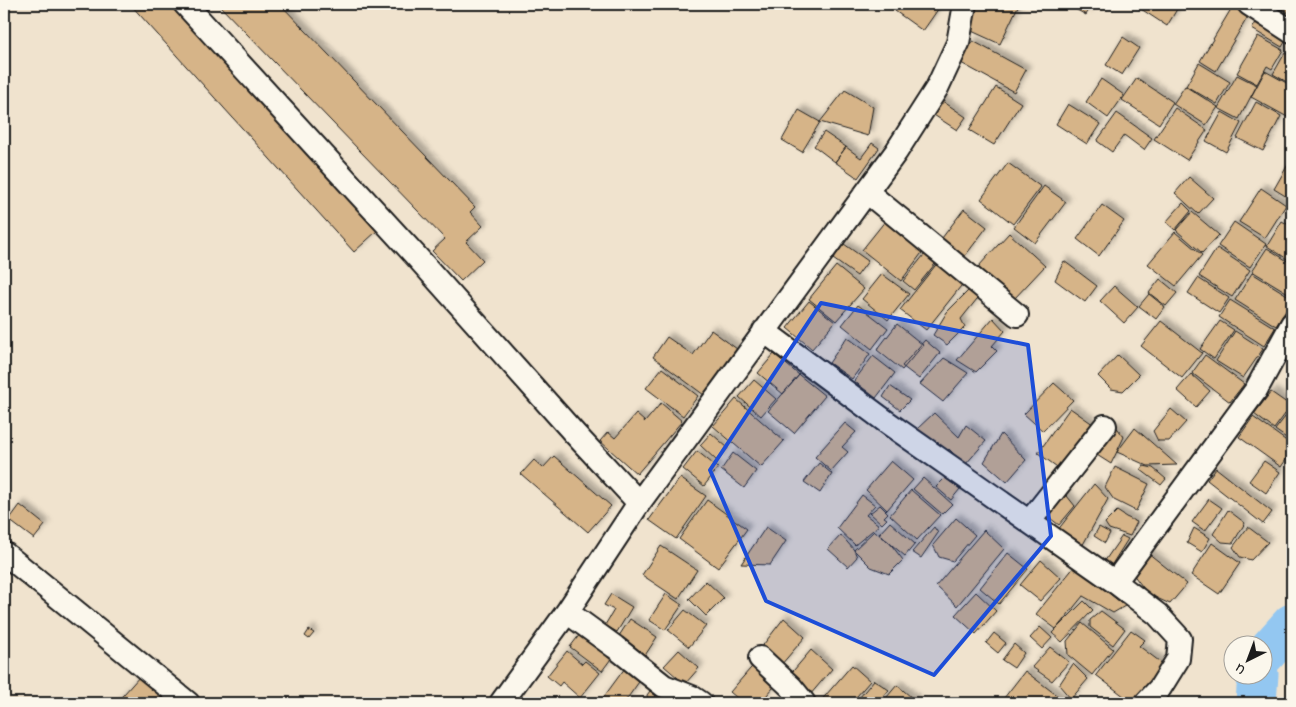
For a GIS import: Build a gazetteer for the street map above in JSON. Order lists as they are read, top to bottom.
{
  "north": "bottom left"
}
